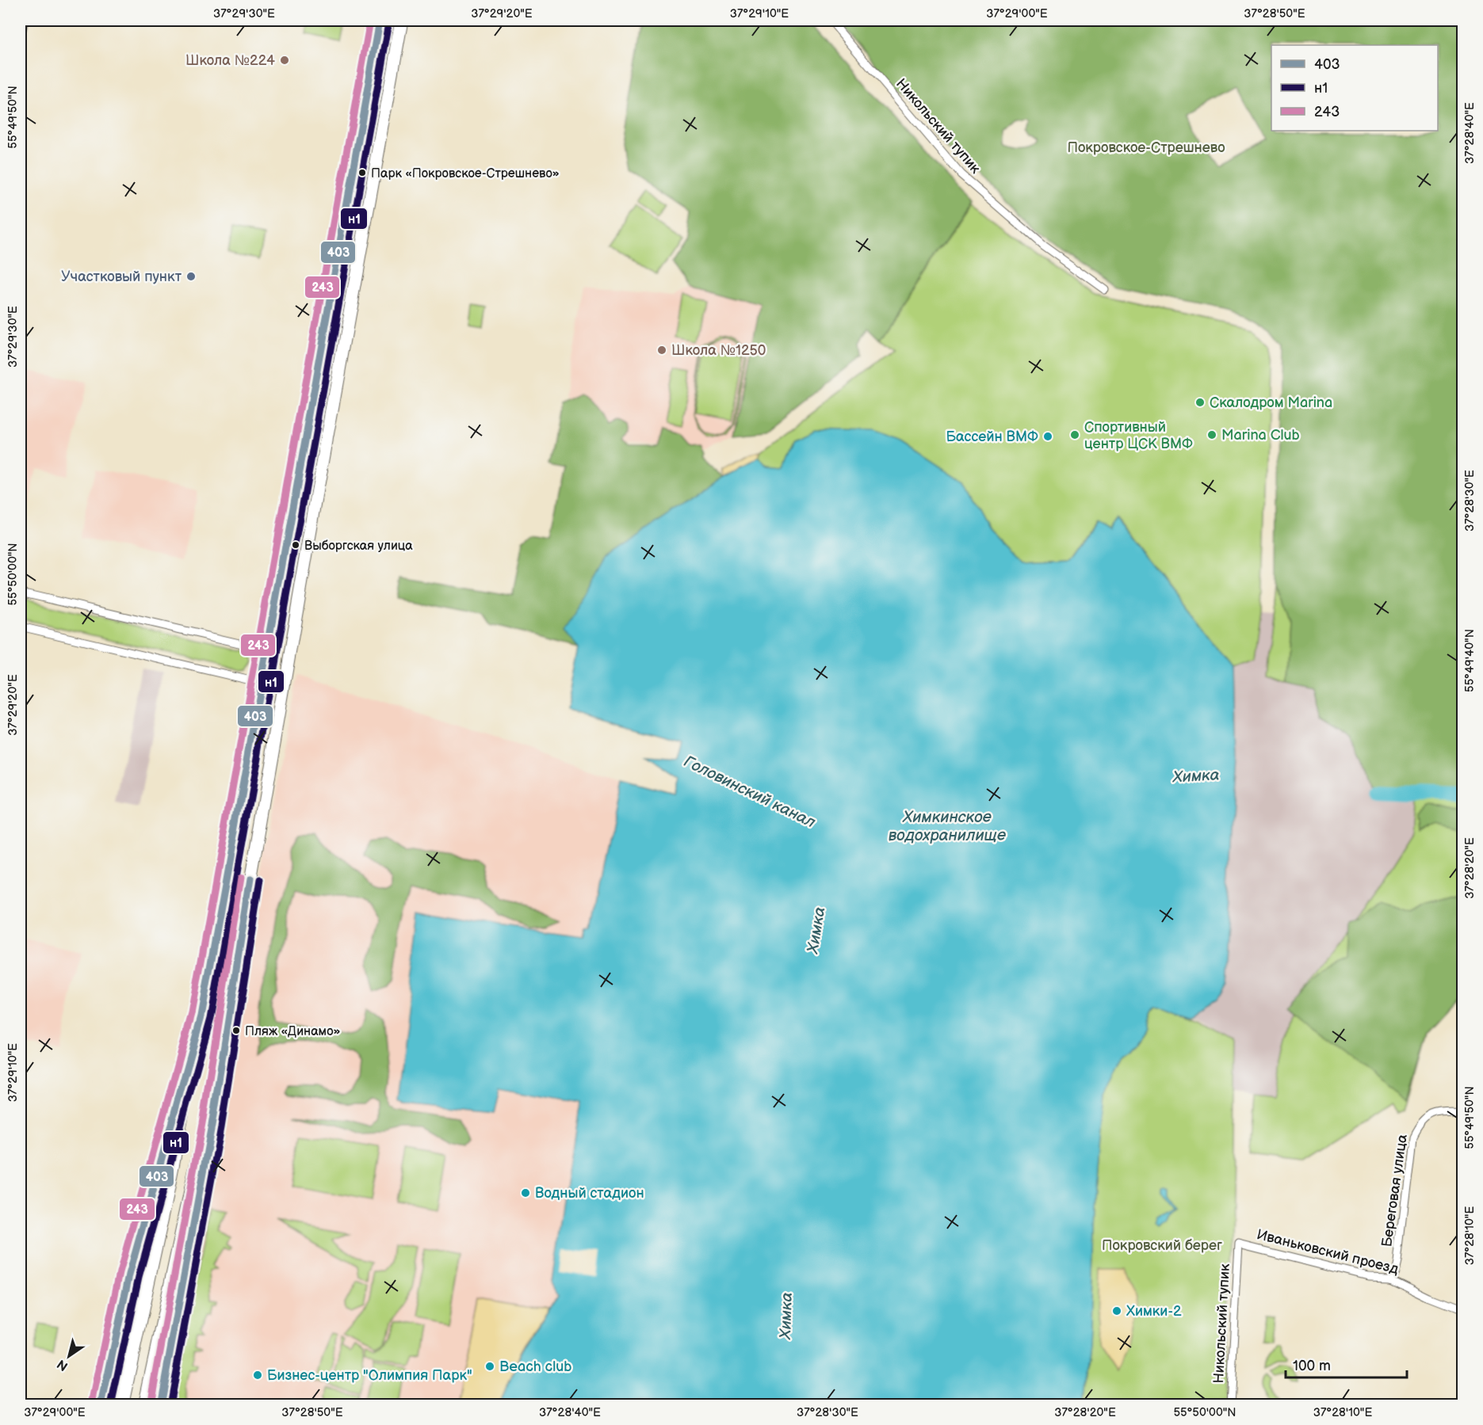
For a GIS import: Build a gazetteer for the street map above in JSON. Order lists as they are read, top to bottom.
{
  "streets": {
    "street": ["Никольский тупик", "Береговая улица", "Иваньковский проезд"]
  },
  "crossings": [
    ["Никольский тупик", "Иваньковский проезд"],
    ["Береговая улица", "Иваньковский проезд"]
  ],
  "water": ["Химка", "Головинский канал", "Химкинское водохранилище"],
  "parks": ["Покровское-Стрешнево", "Покровский берег"],
  "places": [
    "Школа №224",
    "Парк «Покровское-Стрешнево»",
    "Участковый пункт",
    "Школа №1250",
    "Скалодром Marina",
    "Спортивный центр ЦСК ВМФ",
    "Marina Club",
    "Бассейн ВМФ",
    "Выборгская улица",
    "Пляж «Динамо»",
    "Водный стадион",
    "Химки-2",
    "Beach club",
    "Бизнес-центр \"Олимпия Парк\""
  ],
  "lines": ["transit line 403", "transit line 243", "transit line н1"],
  "legend": ["403", "н1", "243"],
  "scale_bar": "100 m",
  "north": "bottom left",
  "coordinates": [
    "37°29'30\"E",
    "37°29'20\"E",
    "37°29'10\"E",
    "37°29'00\"E",
    "37°28'50\"E",
    "55°49'50\"N",
    "37°28'40\"E",
    "37°28'30\"E",
    "55°50'00\"N",
    "55°49'40\"N",
    "37°28'20\"E",
    "37°28'10\"E"
  ]
}
